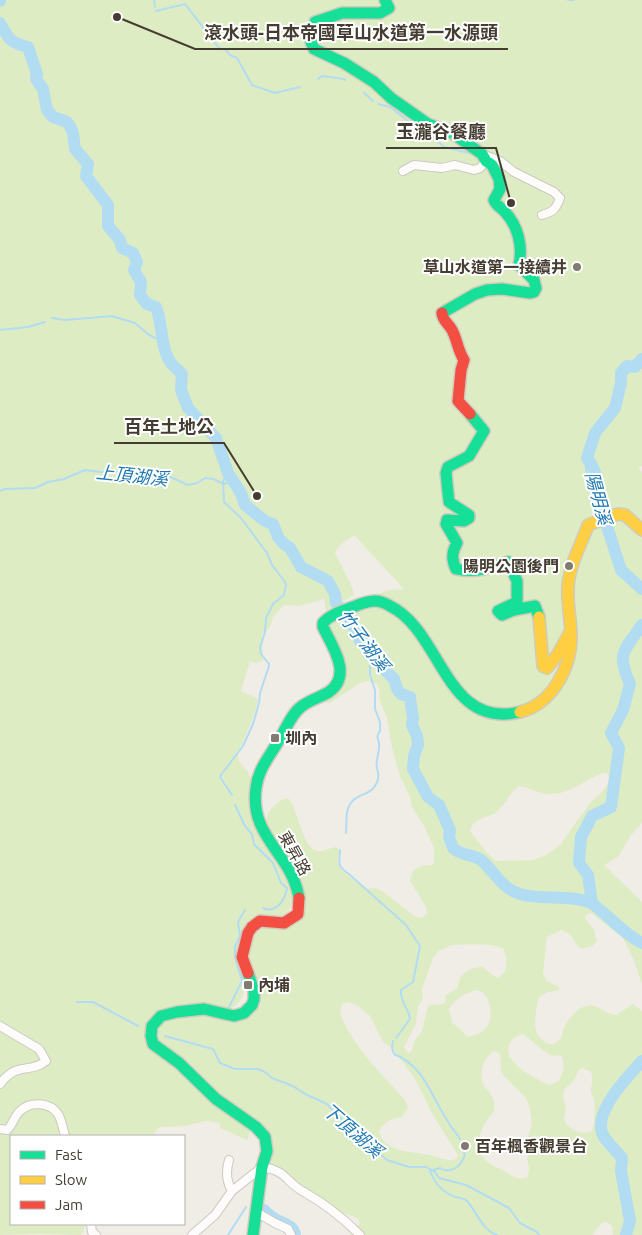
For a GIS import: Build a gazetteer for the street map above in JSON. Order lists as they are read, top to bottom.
{
  "streets": {
    "street": ["東昇路"]
  },
  "water": [
    "上頂湖溪",
    "陽明溪",
    "竹子湖溪",
    "下頂湖溪"
  ],
  "places": {
    "other": [
      "滾水頭-日本帝國草山水道第一水源頭",
      "玉瀧谷餐廳",
      "草山水道第一接續井",
      "百年土地公",
      "陽明公園後門",
      "百年楓香觀景台"
    ],
    "transit": ["圳內", "內埔"]
  },
  "legend": ["Fast", "Slow", "Jam"]
}
